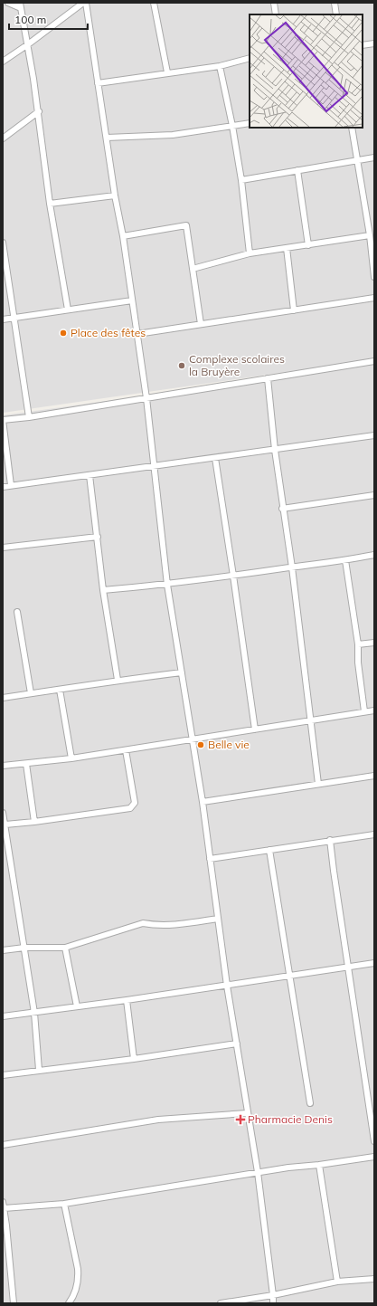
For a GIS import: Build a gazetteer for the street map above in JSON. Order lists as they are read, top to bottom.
{
  "places": {
    "other": ["Place des fêtes", "Complexe scolaires la Bruyère", "Belle vie"],
    "health": ["Pharmacie Denis"]
  },
  "scale_bar": "100 m"
}
